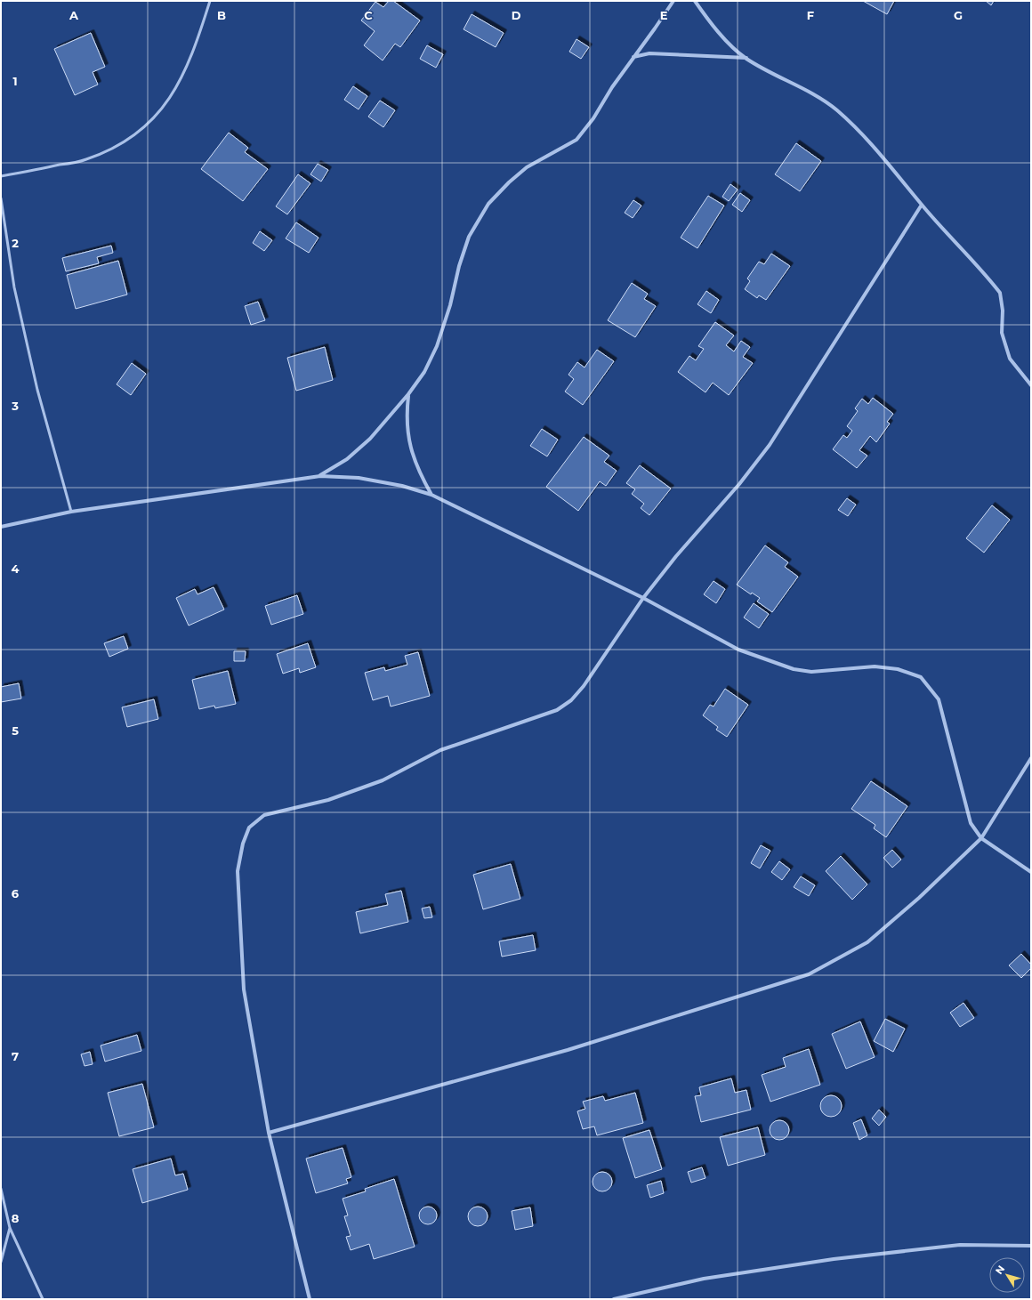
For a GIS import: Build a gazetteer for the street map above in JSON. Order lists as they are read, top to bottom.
{
  "north": "top left",
  "grid": {
    "columns": [
      "A",
      "B",
      "C",
      "D",
      "E",
      "F",
      "G"
    ],
    "rows": [
      "1",
      "2",
      "3",
      "4",
      "5",
      "6",
      "7",
      "8"
    ]
  }
}
